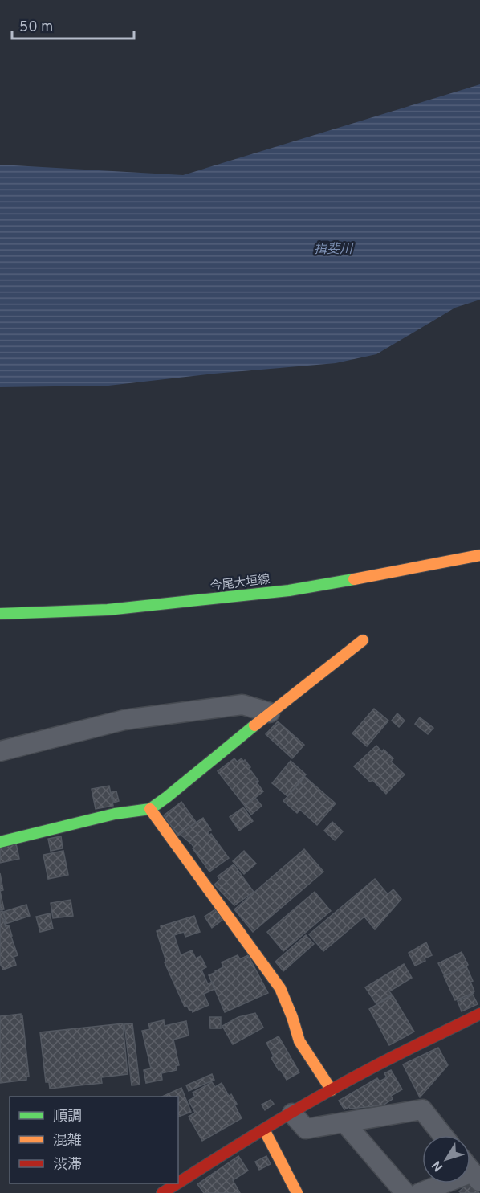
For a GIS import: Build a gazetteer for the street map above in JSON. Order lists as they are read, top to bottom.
{
  "streets": {
    "street": ["今尾大垣線"]
  },
  "water": ["揖斐川"],
  "legend": ["順調", "混雑", "渋滞"],
  "scale_bar": "50 m",
  "north": "bottom left"
}
